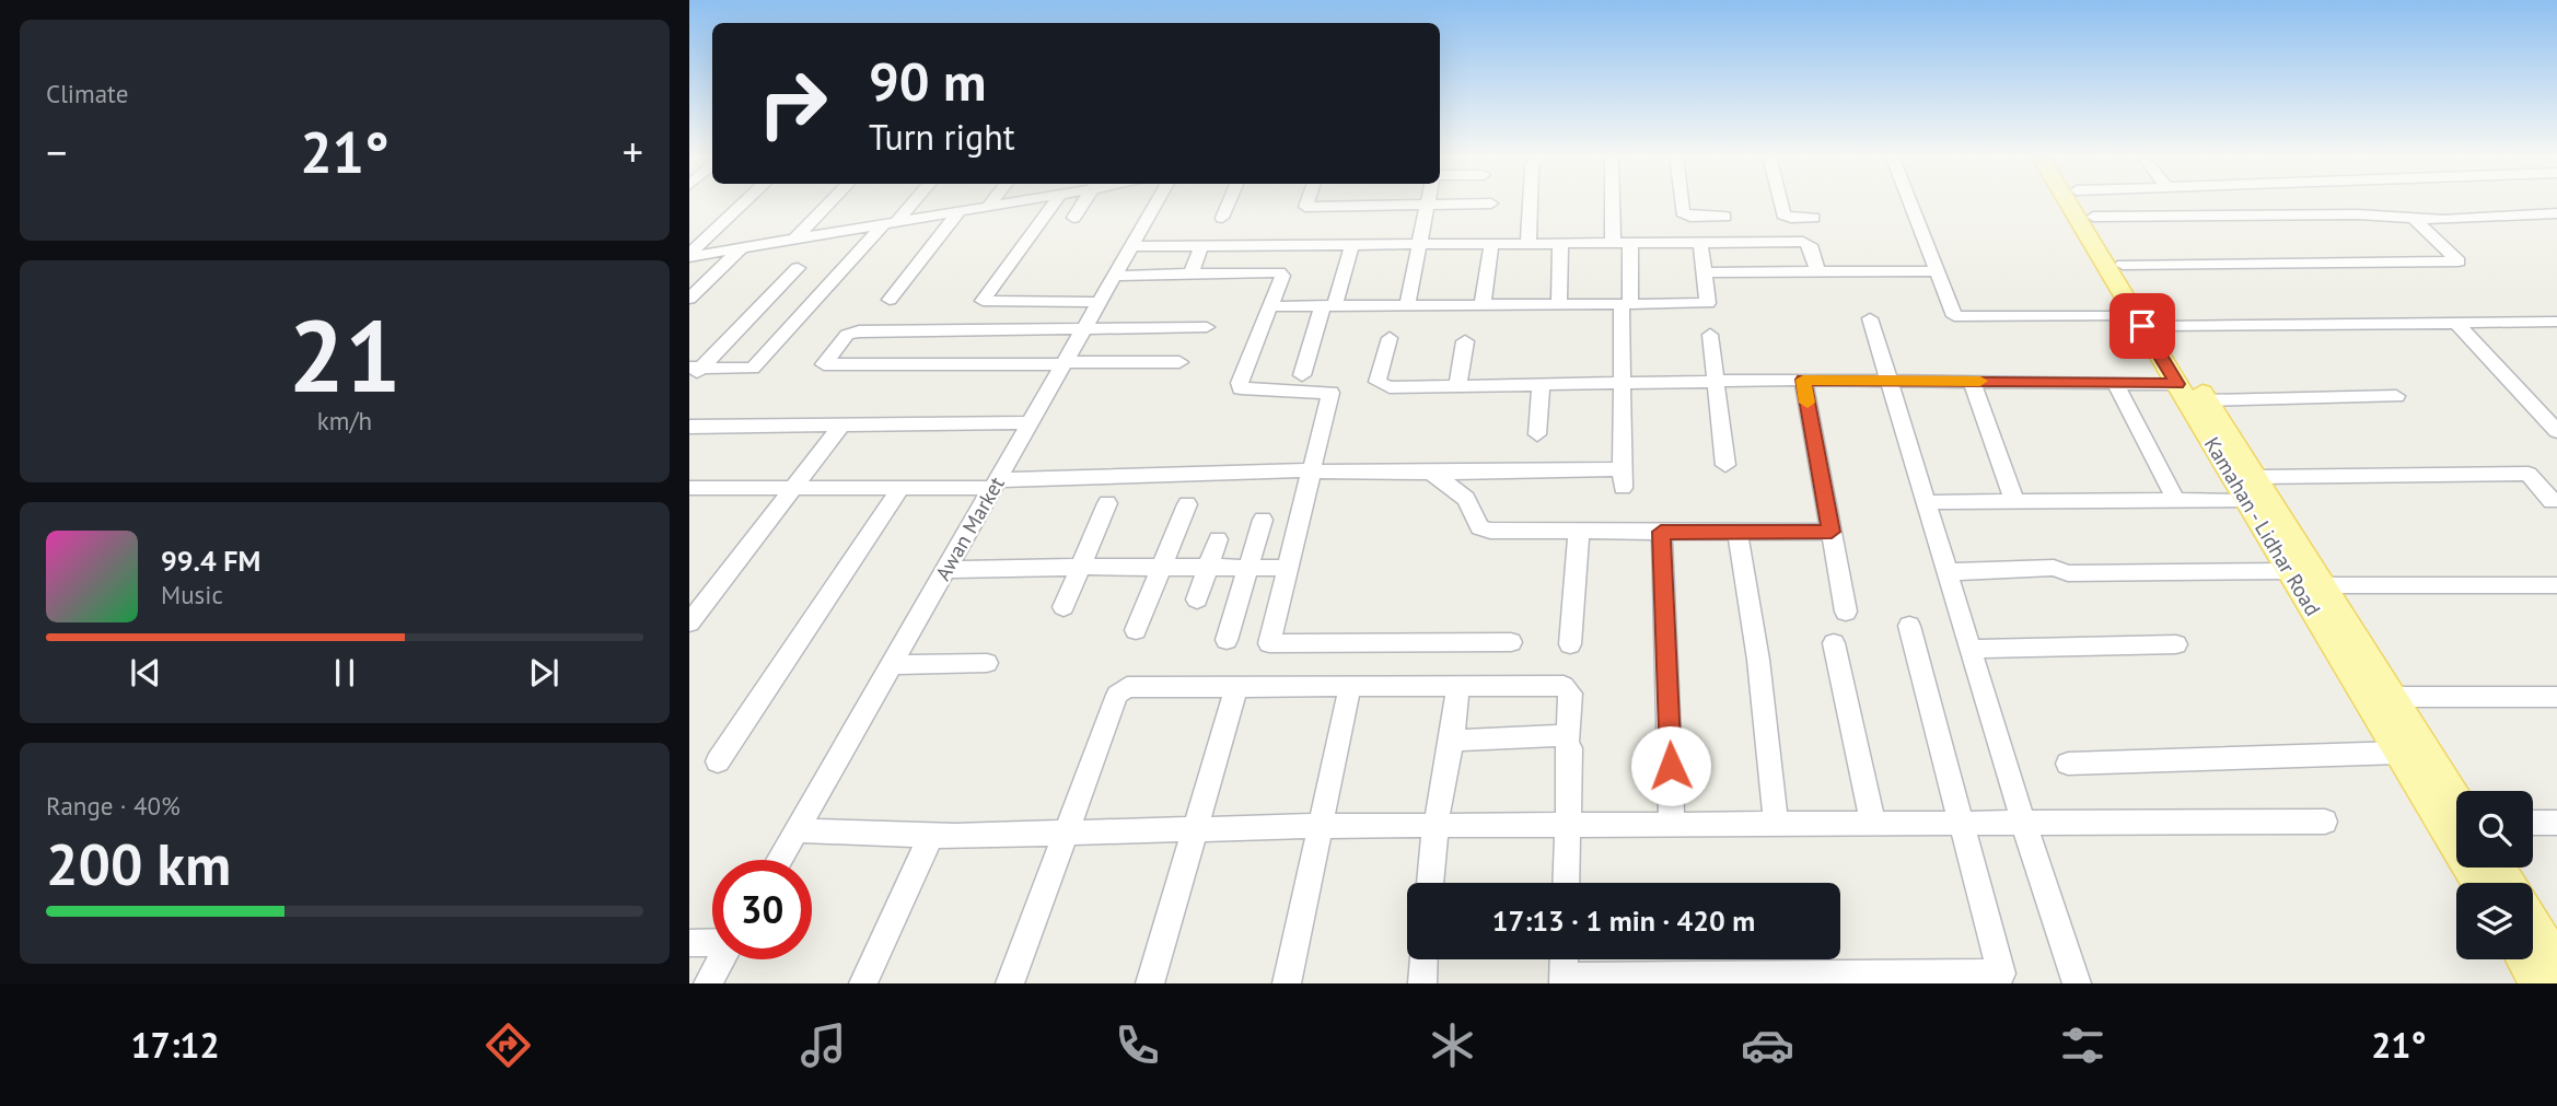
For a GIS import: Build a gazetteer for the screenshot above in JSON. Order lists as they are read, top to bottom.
{
  "streets": {
    "main road": ["Kamahan - Lidhar Road"],
    "street": ["Awan Market"]
  },
  "page": {
    "tile": [
      "Climate",
      ["21", "km/h"],
      ["Range · 40%", "200 km"]
    ],
    "turn": ["90 m", "Turn right"],
    "heat": ["−", "21°", "+"],
    "song": ["99.4 FM", "Music"],
    "limit": "30",
    "trip": "17:13 · 1 min · 420 m",
    "tabs": ["17:12", "21°"]
  }
}
